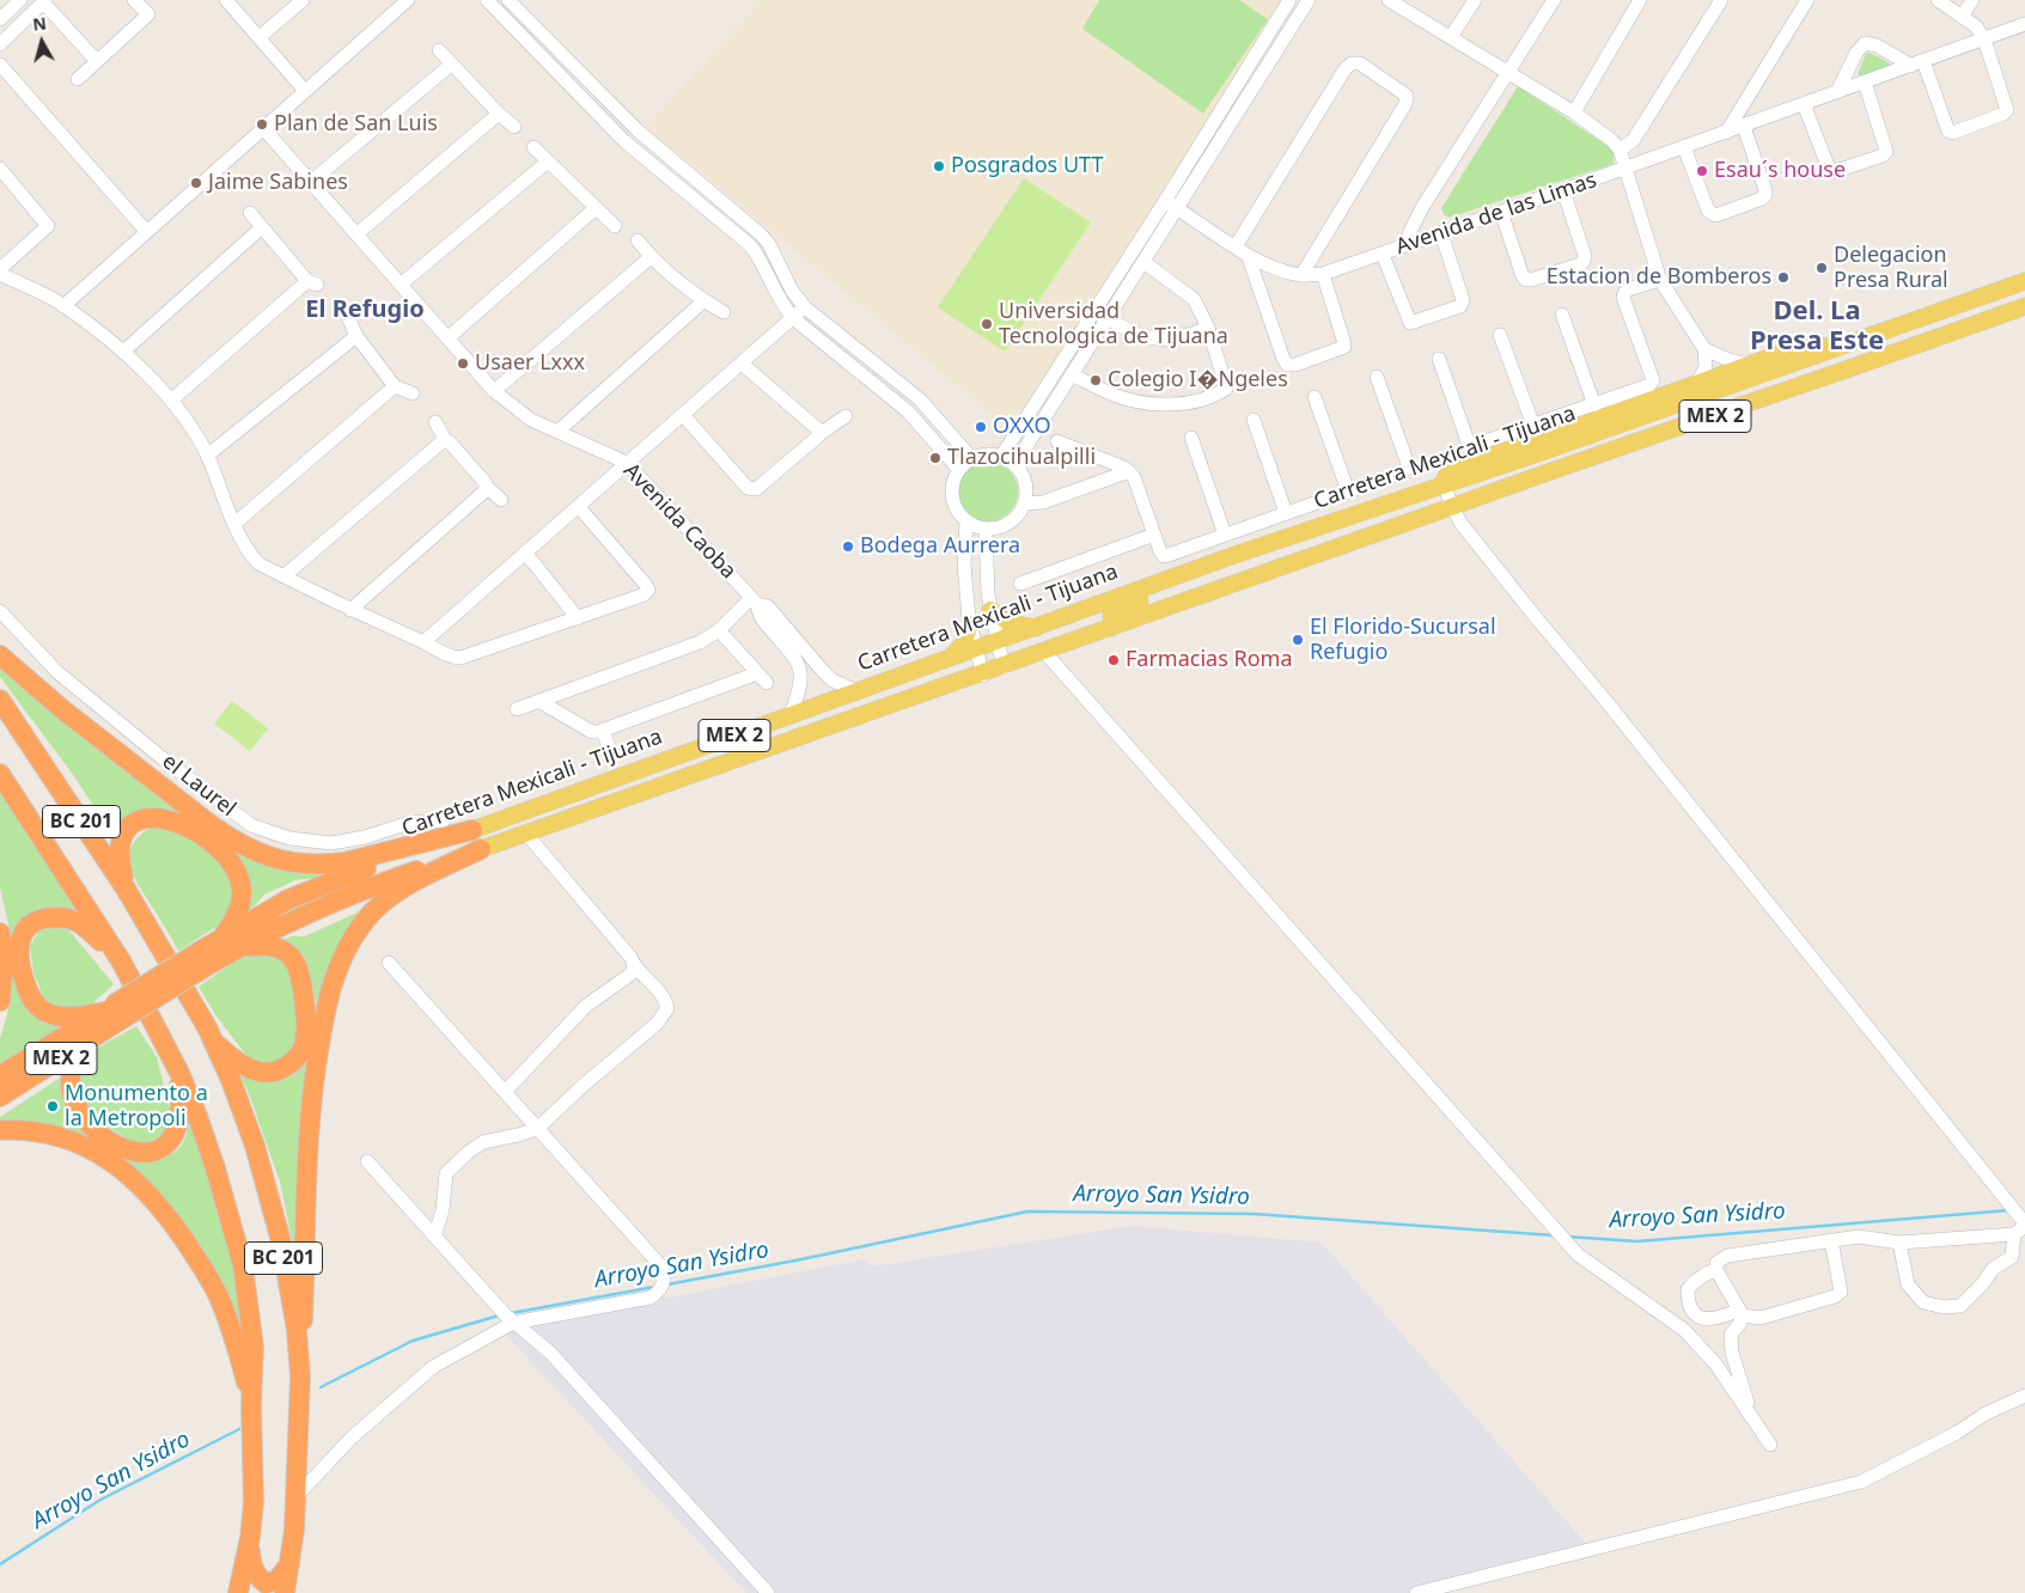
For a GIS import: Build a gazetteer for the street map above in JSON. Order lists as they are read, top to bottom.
{
  "streets": {
    "highway": ["MEX 2", "Carretera Mexicali - Tijuana", "BC 201"],
    "street": ["Avenida de las Limas", "Avenida Caoba", "el Laurel"]
  },
  "districts": ["El Refugio", "Del. La Presa Este"],
  "water": ["Arroyo San Ysidro"],
  "places": [
    "Plan de San Luis",
    "Posgrados UTT",
    "Esau´s house",
    "Jaime Sabines",
    "Delegacion Presa Rural",
    "Estacion de Bomberos",
    "Universidad Tecnologica de Tijuana",
    "Usaer Lxxx",
    "Colegio I�Ngeles",
    "OXXO",
    "Tlazocihualpilli",
    "Bodega Aurrera",
    "El Florido-Sucursal Refugio",
    "Farmacias Roma",
    "Monumento a la Metropoli"
  ],
  "north": "top"
}
